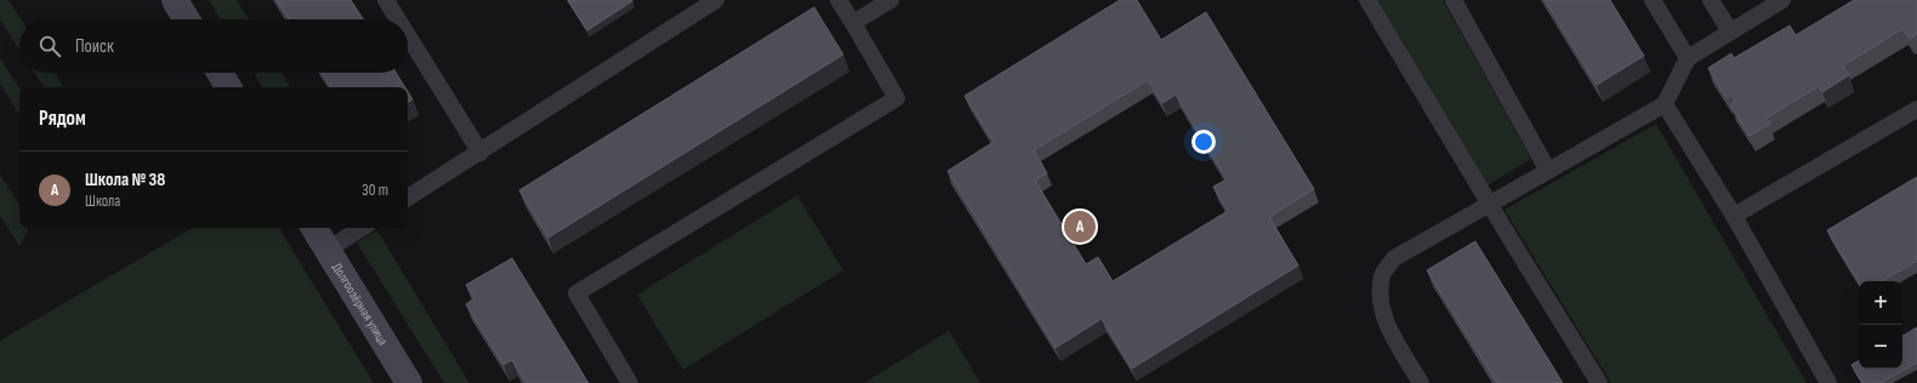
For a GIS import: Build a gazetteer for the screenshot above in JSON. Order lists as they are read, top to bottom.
{
  "streets": {
    "main road": ["Долгоозёрная улица"]
  },
  "page": {
    "search": "Поиск",
    "heading": "Рядом",
    "list": [
      {
        "mark": "A",
        "name": "Школа № 38",
        "note": "Школа",
        "value": "30 m"
      }
    ],
    "pins": "A",
    "map_buttons": ["+", "−"]
  }
}
